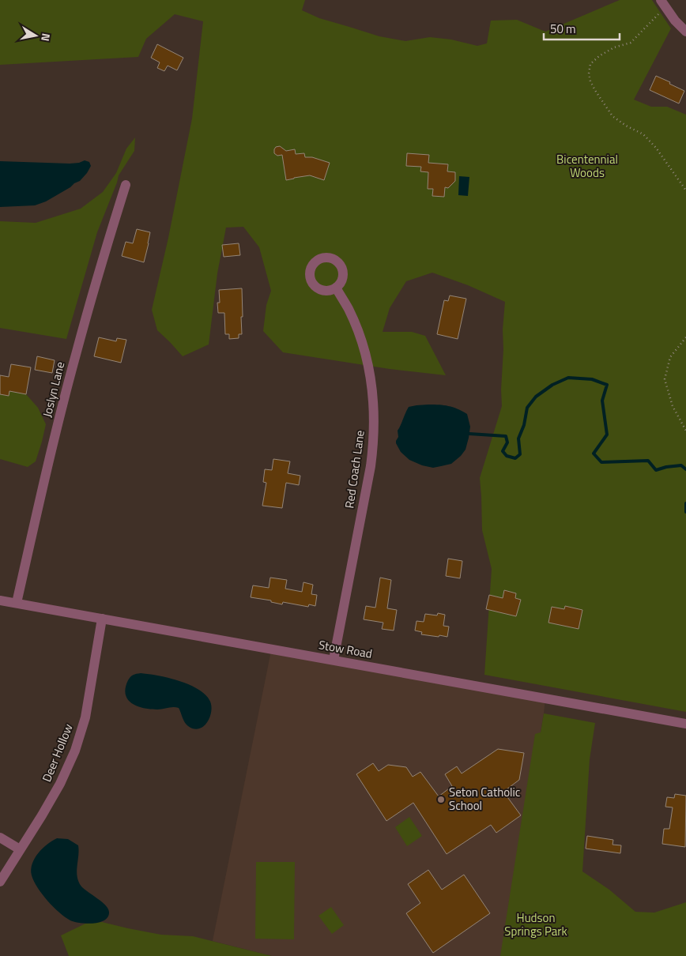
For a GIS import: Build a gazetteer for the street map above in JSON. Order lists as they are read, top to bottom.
{
  "streets": {
    "street": [
      "Joslyn Lane",
      "Red Coach Lane",
      "Stow Road",
      "Deer Hollow"
    ]
  },
  "crossings": [
    ["Joslyn Lane", "Stow Road"],
    ["Red Coach Lane", "Stow Road"],
    ["Stow Road", "Deer Hollow"]
  ],
  "parks": ["Bicentennial Woods", "Hudson Springs Park"],
  "places": ["Seton Catholic School"],
  "scale_bar": "50 m",
  "north": "right"
}
